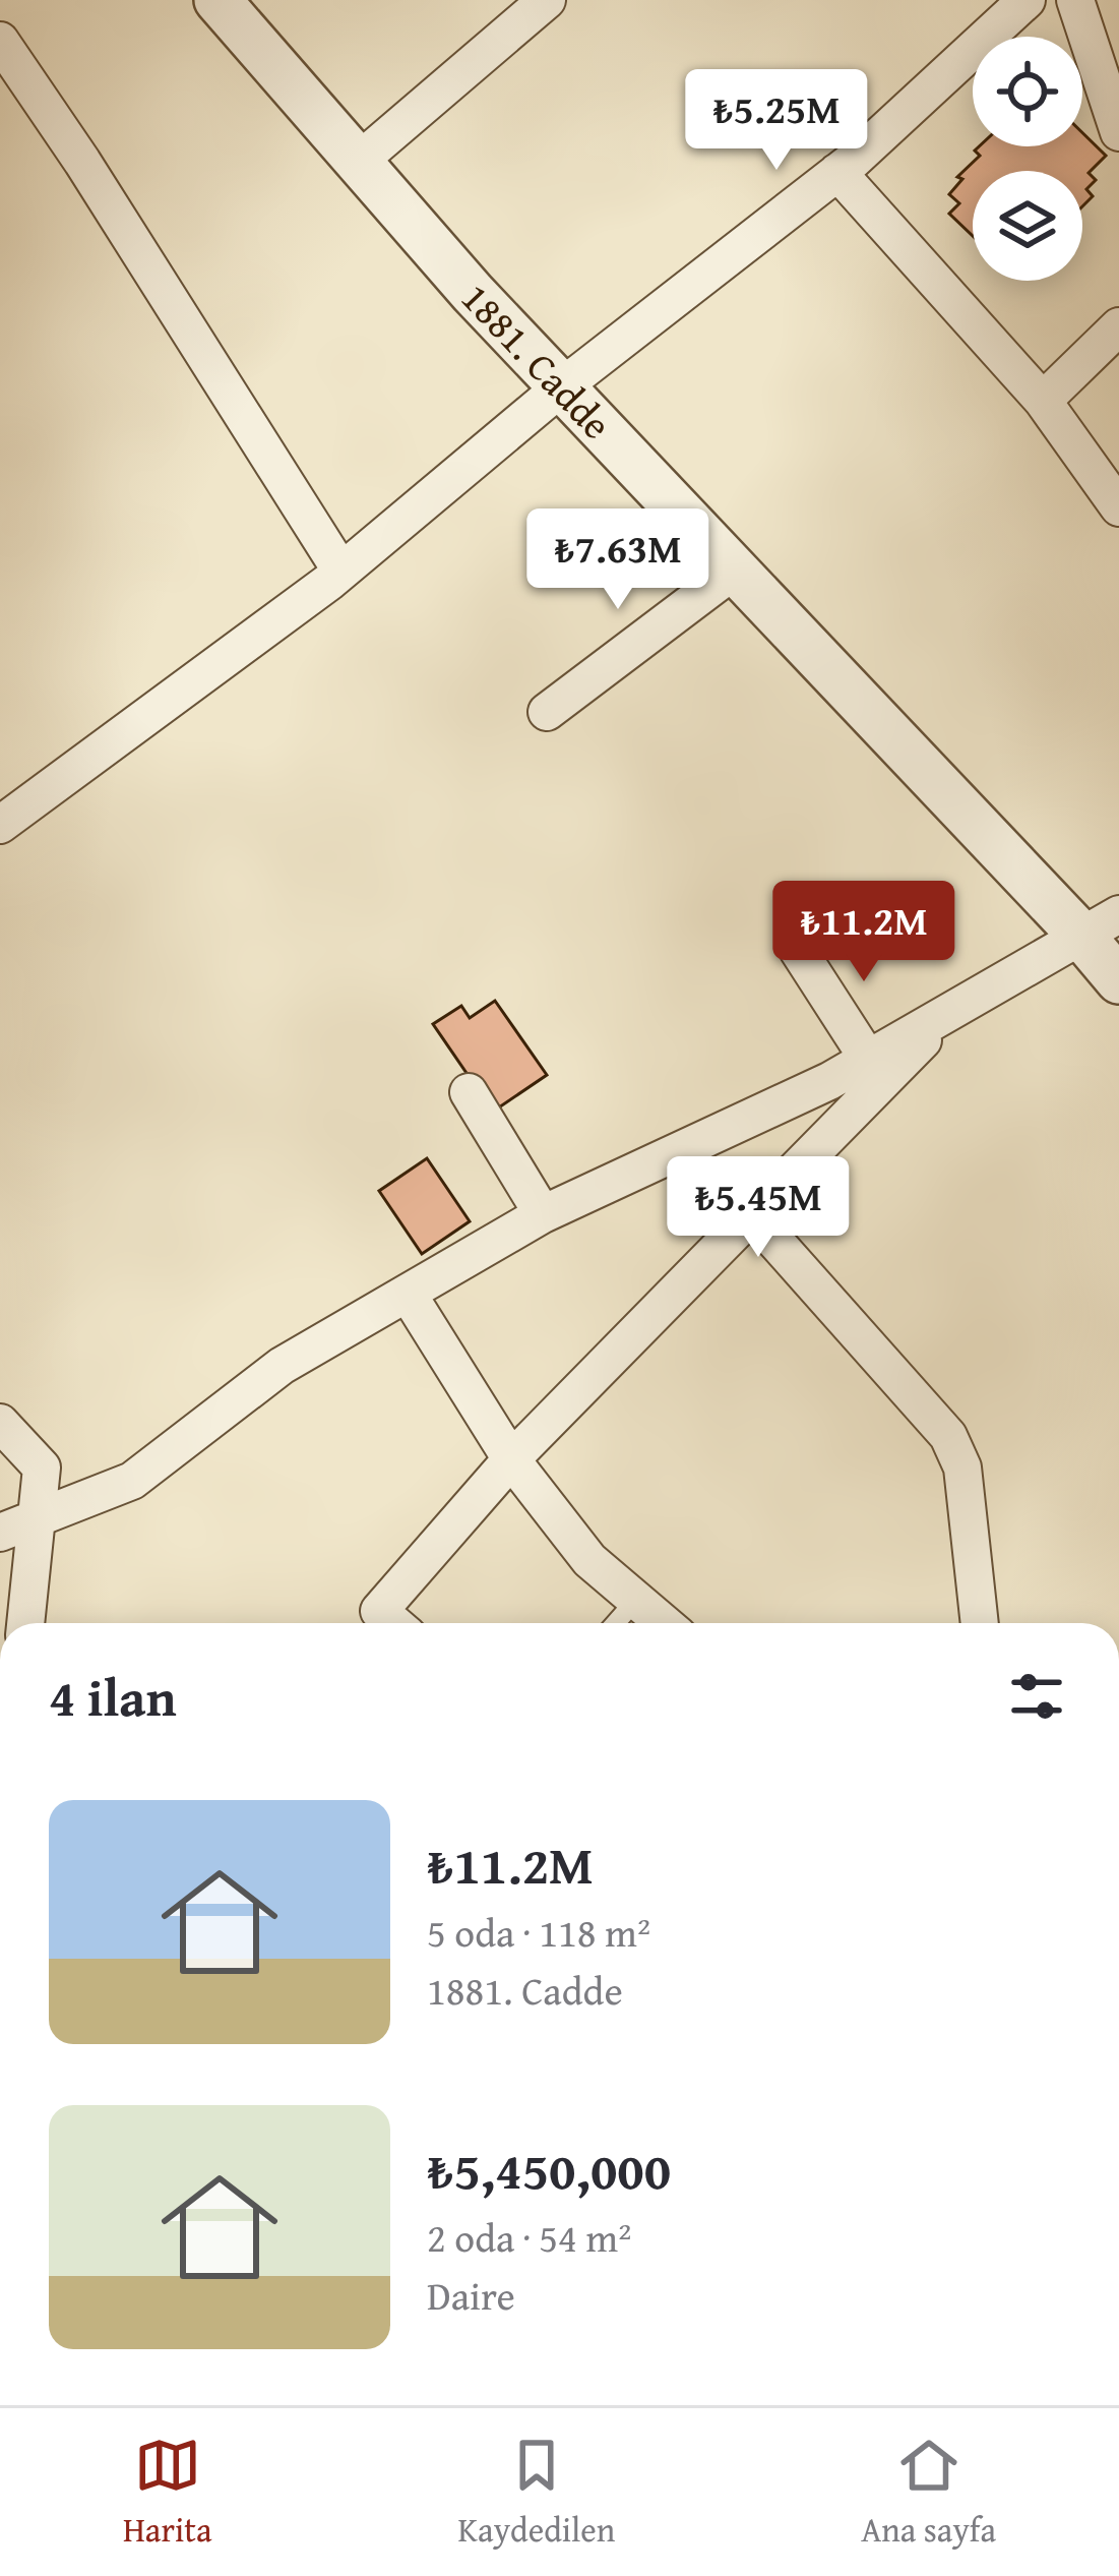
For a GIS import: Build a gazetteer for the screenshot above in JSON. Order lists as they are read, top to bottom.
{
  "streets": {
    "street": ["1881. Cadde"]
  },
  "page": {
    "price": [
      "₺5.25M",
      "₺7.63M",
      "₺11.2M",
      "₺5.45M"
    ],
    "heading": "4 ilan",
    "list": [
      {
        "name": "₺11.2M",
        "note": "5 oda · 118 m² · 1881. Cadde"
      },
      {
        "name": "₺5,450,000",
        "note": "2 oda · 54 m² · Daire"
      }
    ],
    "tabs": ["Harita", "Kaydedilen", "Ana sayfa"]
  }
}
